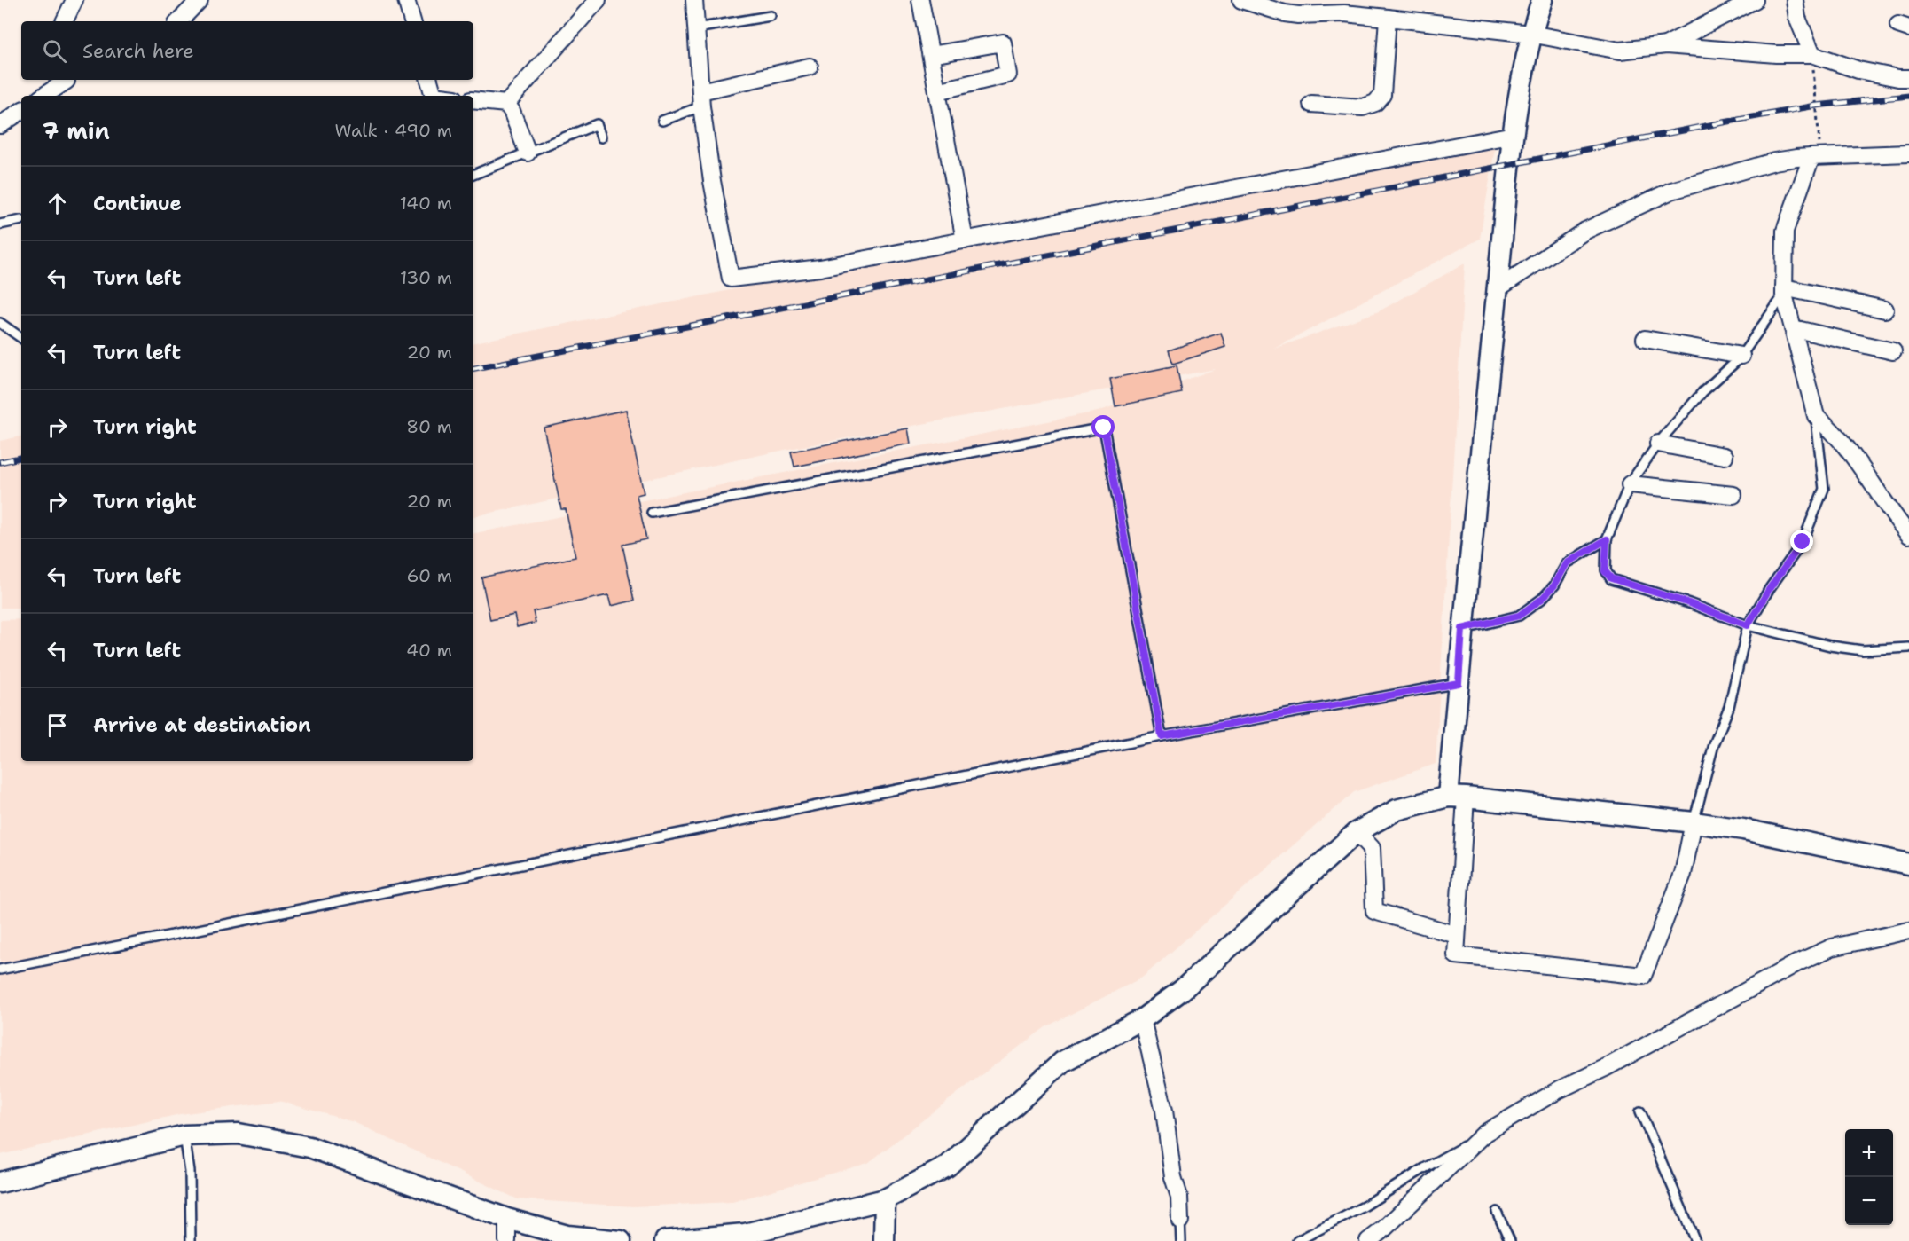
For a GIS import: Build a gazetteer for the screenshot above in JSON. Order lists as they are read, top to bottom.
{
  "page": {
    "search": "Search here",
    "heading": ["7 min", "Walk · 490 m"],
    "list": [
      ["Continue", "140 m"],
      ["Turn left", "130 m"],
      ["Turn left", "20 m"],
      ["Turn right", "80 m"],
      ["Turn right", "20 m"],
      ["Turn left", "60 m"],
      ["Turn left", "40 m"],
      "Arrive at destination"
    ],
    "map_buttons": ["+", "−"]
  }
}
